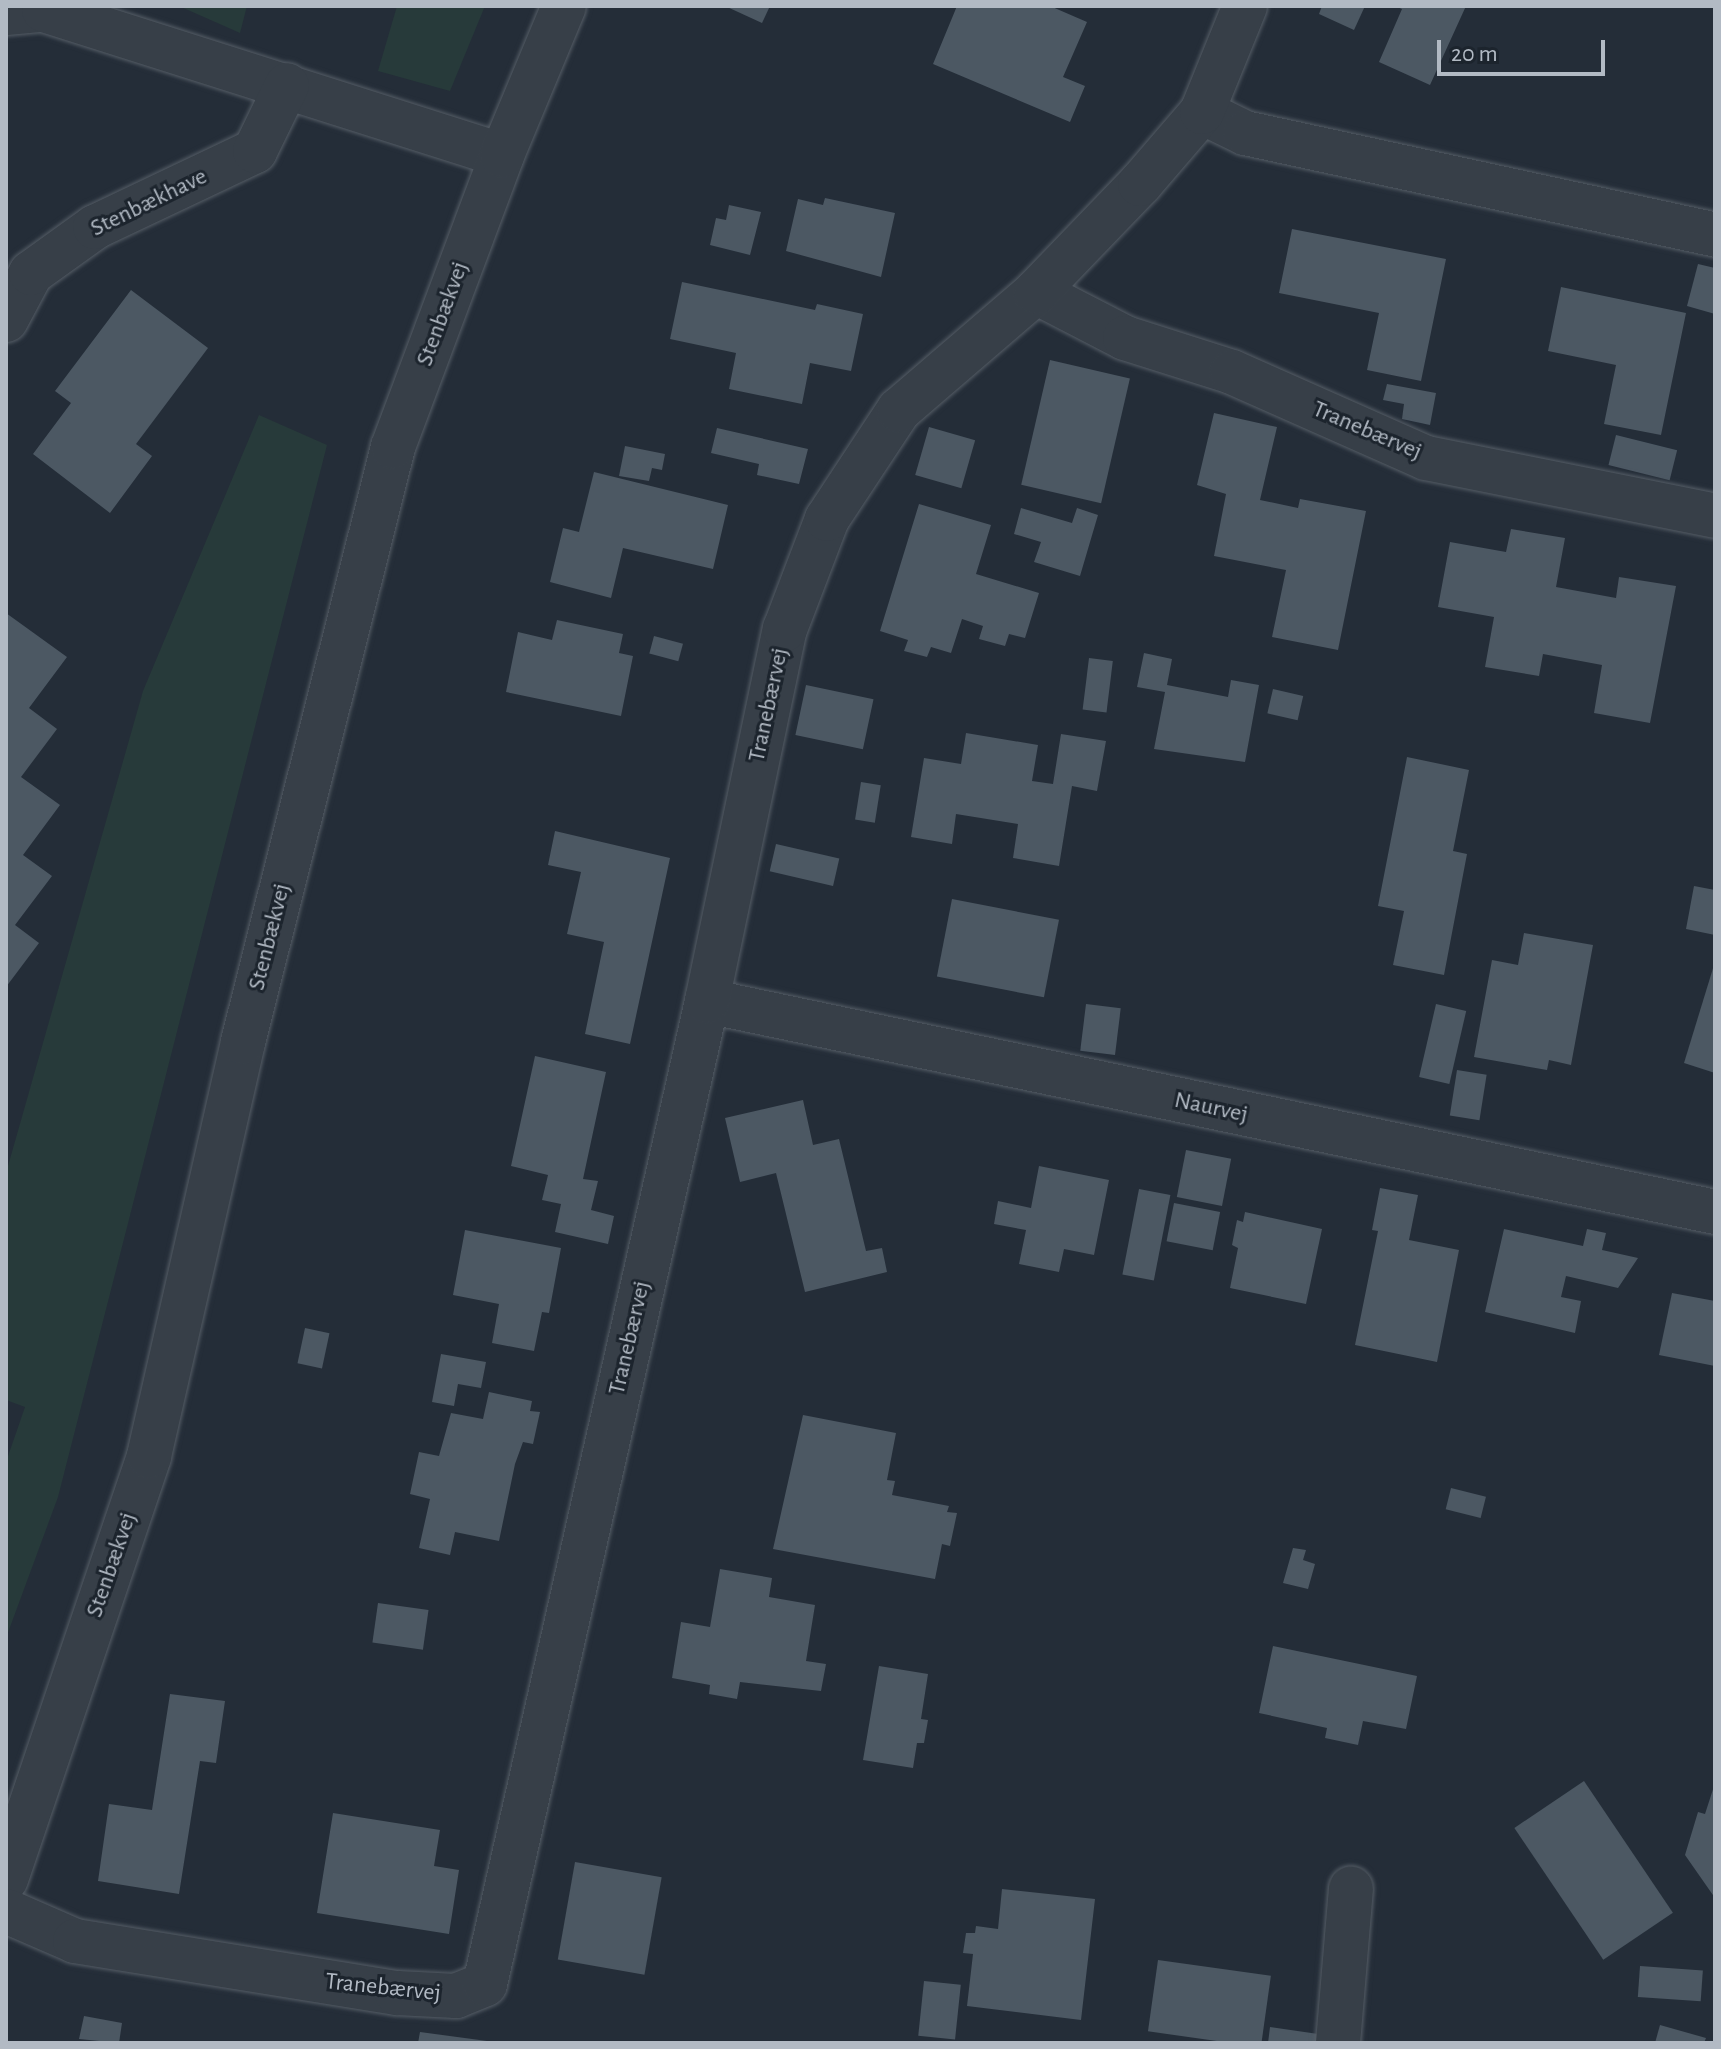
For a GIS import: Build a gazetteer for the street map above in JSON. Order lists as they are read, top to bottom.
{
  "streets": {
    "street": [
      "Stenbækhave",
      "Stenbækvej",
      "Tranebærvej",
      "Naurvej"
    ]
  },
  "crossings": [
    ["Tranebærvej", "Naurvej"]
  ],
  "scale_bar": "20 m"
}
